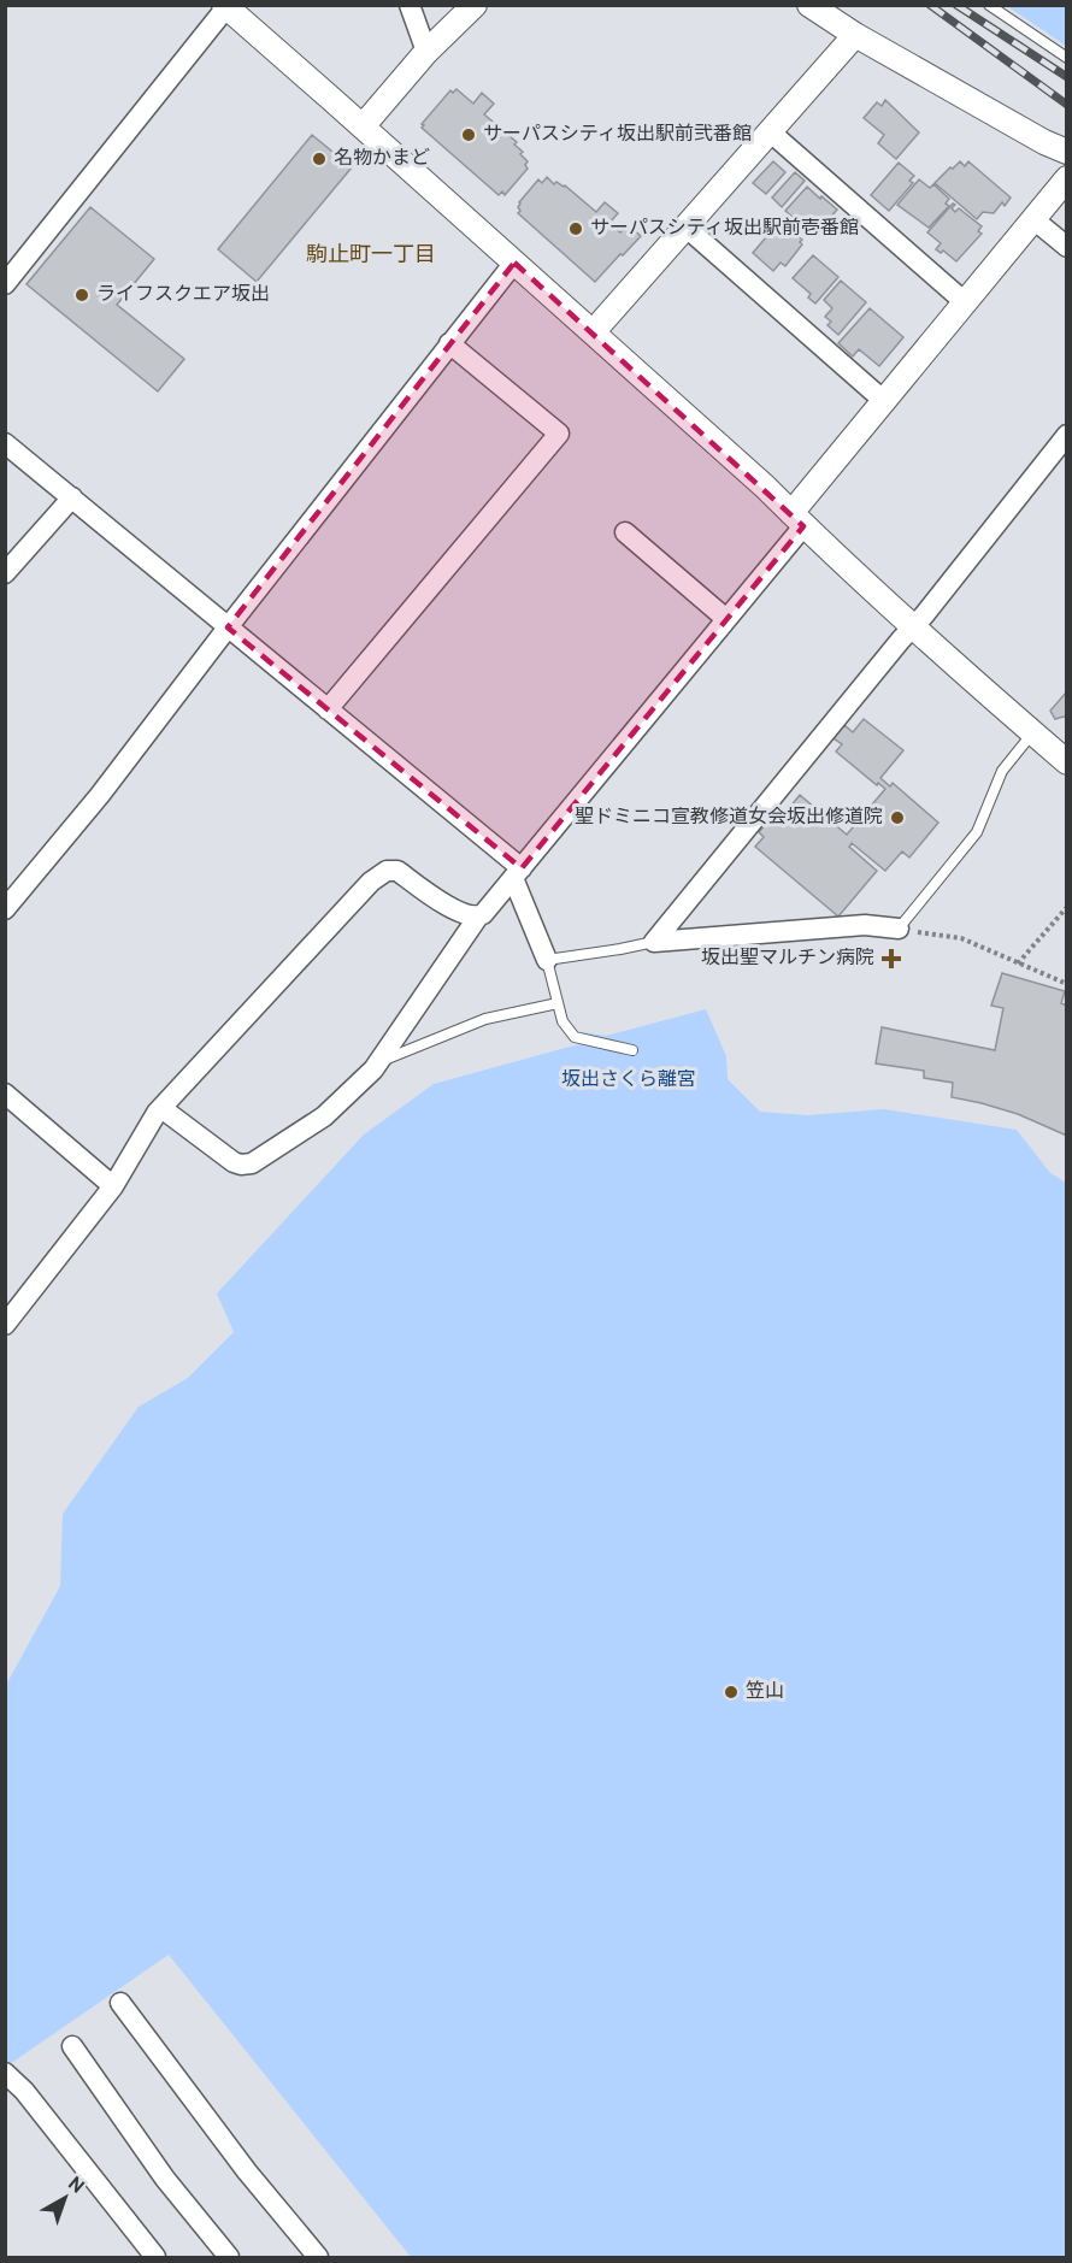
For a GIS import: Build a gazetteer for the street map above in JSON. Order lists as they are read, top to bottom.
{
  "districts": ["駒止町一丁目"],
  "parks": ["坂出さくら離宮"],
  "places": {
    "other": [
      "サーパスシティ坂出駅前弐番館",
      "名物かまど",
      "サーパスシティ坂出駅前壱番館",
      "ライフスクエア坂出",
      "聖ドミニコ宣教修道女会坂出修道院",
      "笠山"
    ],
    "health": ["坂出聖マルチン病院"]
  },
  "north": "top right"
}
